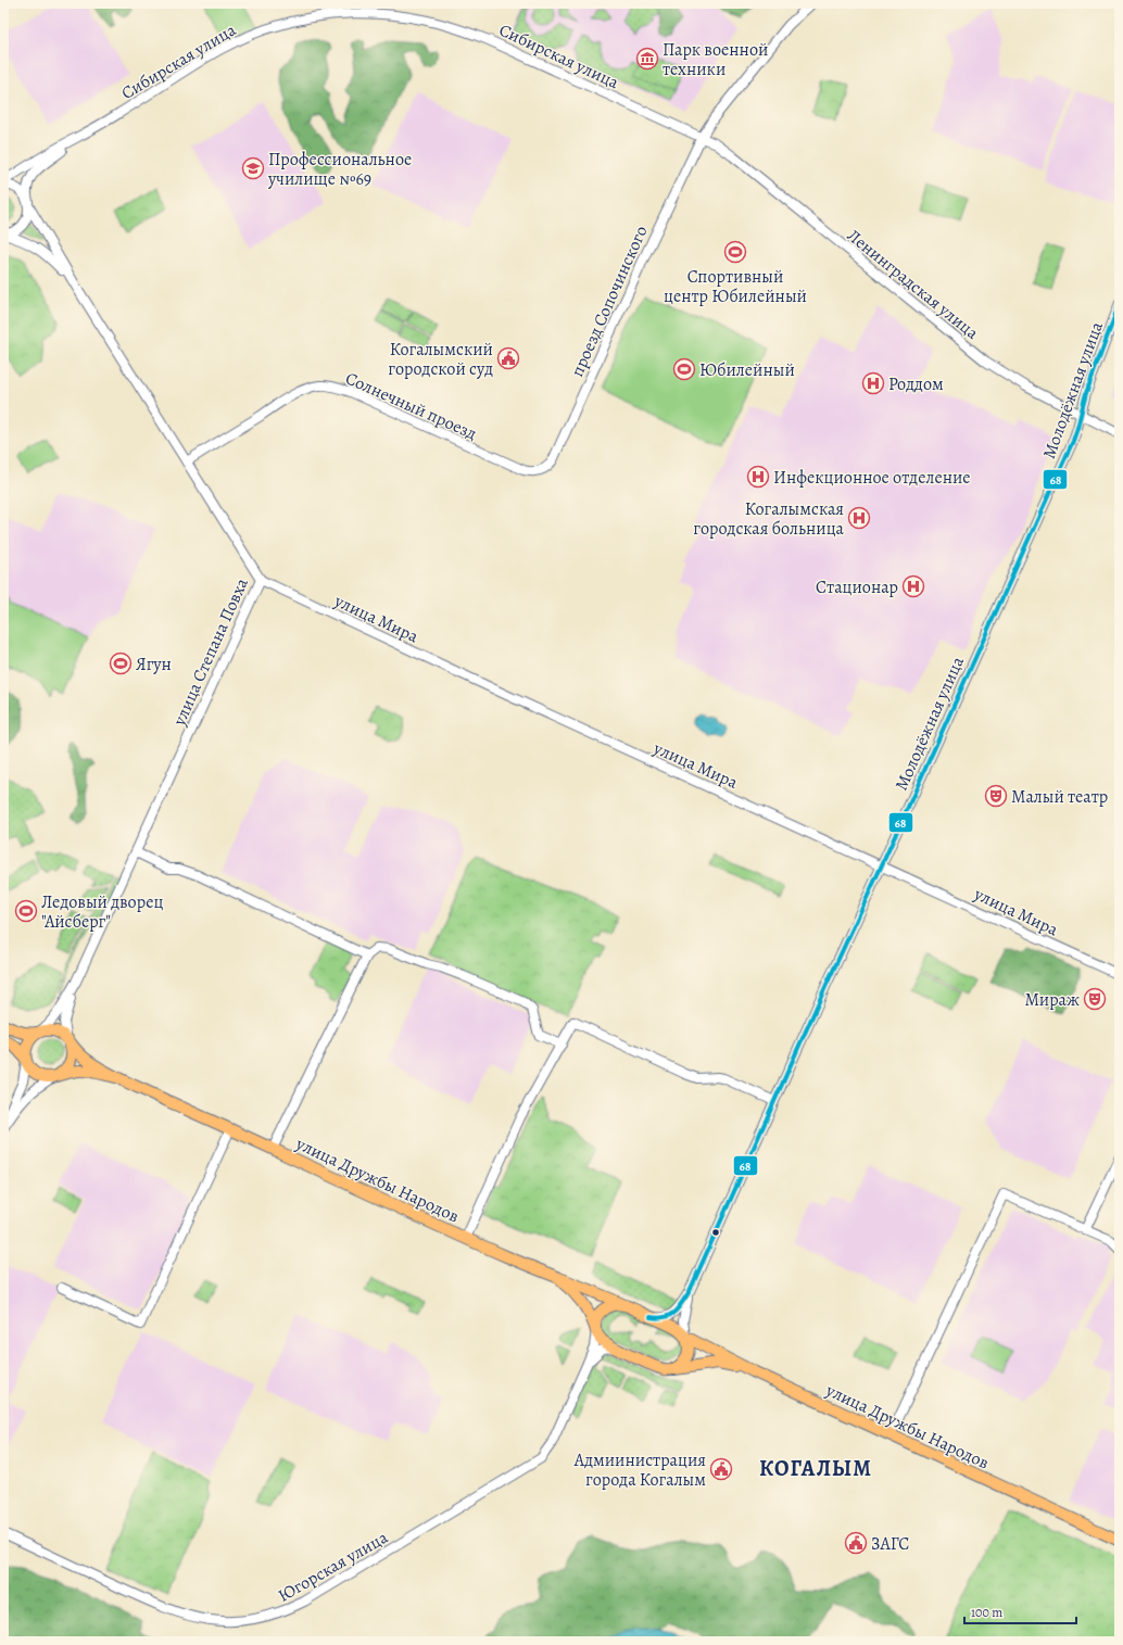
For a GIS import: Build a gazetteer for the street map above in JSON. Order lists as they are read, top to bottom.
{
  "streets": {
    "main road": ["улица Дружбы Народов"],
    "street": [
      "Сибирская улица",
      "Ленинградская улица",
      "проезд Сопочинского",
      "Молодёжная улица",
      "Солнечный проезд",
      "улица Мира",
      "улица Степана Повха",
      "Югорская улица"
    ]
  },
  "crossings": [
    ["Сибирская улица", "Ленинградская улица"],
    ["Сибирская улица", "проезд Сопочинского"],
    ["Сибирская улица", "улица Степана Повха"],
    ["Ленинградская улица", "проезд Сопочинского"],
    ["Ленинградская улица", "Молодёжная улица"],
    ["проезд Сопочинского", "Солнечный проезд"],
    ["Молодёжная улица", "улица Мира"],
    ["Солнечный проезд", "улица Степана Повха"],
    ["улица Мира", "улица Степана Повха"],
    ["улица Дружбы Народов", "Югорская улица"]
  ],
  "districts": ["КОГАЛЫМ"],
  "places": {
    "museum": ["Парк военной техники"],
    "school or university": ["Профессиональное училище №69"],
    "sports": [
      "Спортивный центр Юбилейный",
      "Юбилейный",
      "Ягун",
      "Ледовый дворец \"Айсберг\""
    ],
    "public building": ["Когалымский городской суд", "Адмиинистрация города Когалым", "ЗАГС"],
    "hospital": [
      "Роддом",
      "Инфекционное отделение",
      "Когалымская городская больница",
      "Стационар"
    ],
    "theatre": ["Малый театр", "Мираж"]
  },
  "lines": ["transit line 68"],
  "scale_bar": "100 m"
}
